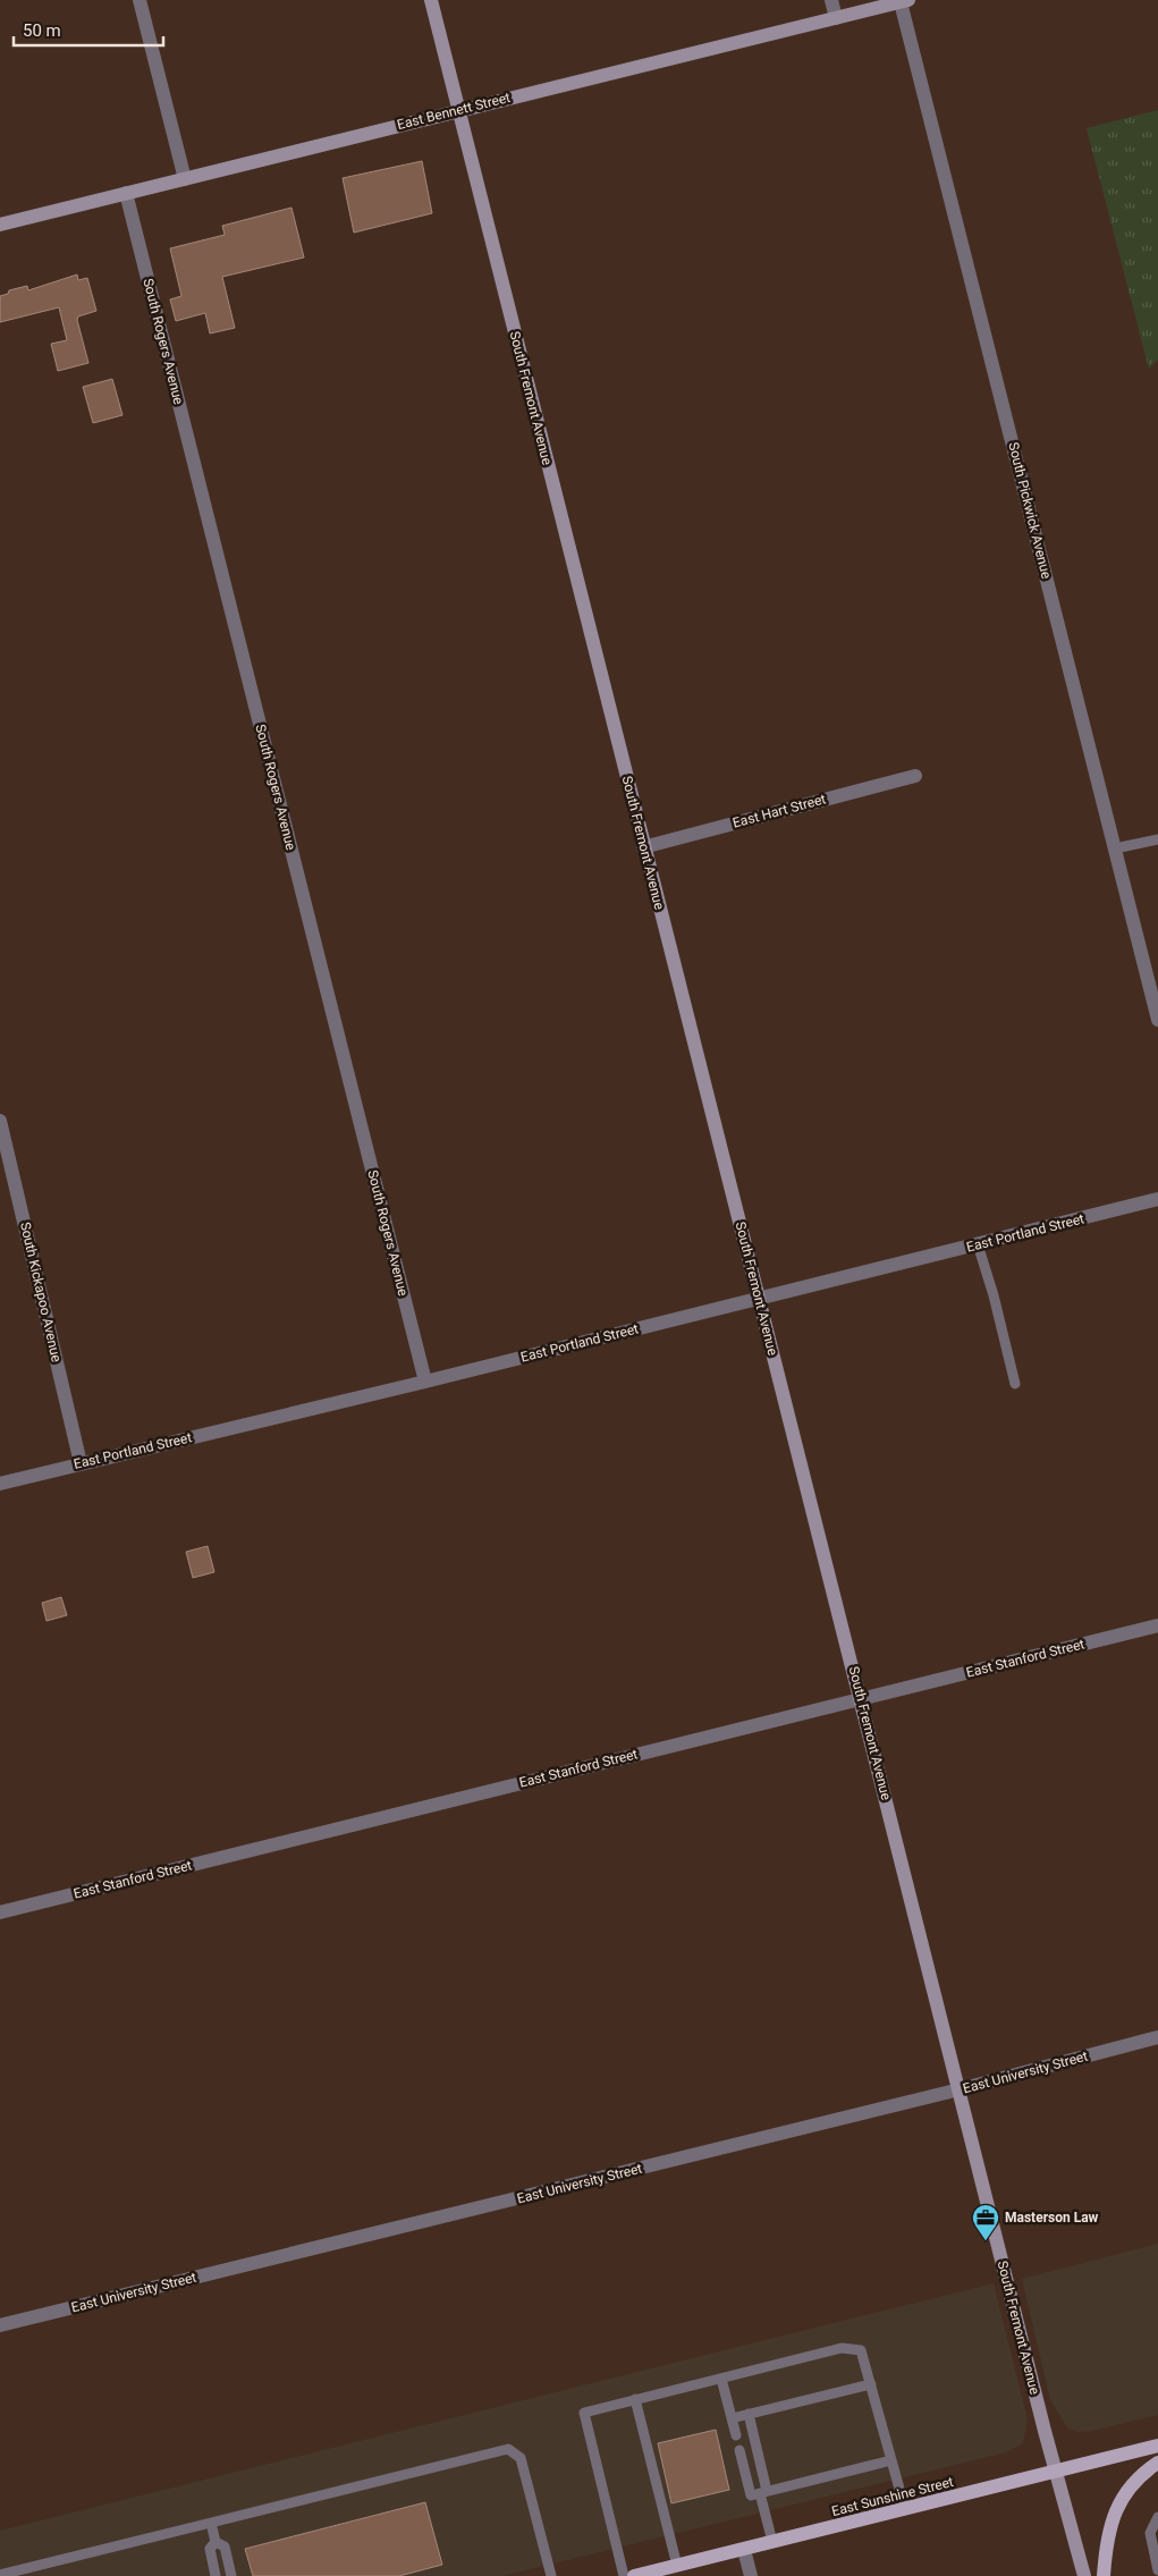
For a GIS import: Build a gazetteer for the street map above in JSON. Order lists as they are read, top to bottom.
{
  "streets": {
    "main road": ["East Sunshine Street"],
    "street": [
      "East Bennett Street",
      "South Rogers Avenue",
      "South Fremont Avenue",
      "South Pickwick Avenue",
      "East Hart Street",
      "East Portland Street",
      "South Kickapoo Avenue",
      "East Stanford Street",
      "East University Street"
    ]
  },
  "crossings": [
    ["East Bennett Street", "South Rogers Avenue"],
    ["East Bennett Street", "South Fremont Avenue"],
    ["East Bennett Street", "South Pickwick Avenue"],
    ["South Rogers Avenue", "East Portland Street"],
    ["South Fremont Avenue", "East Hart Street"],
    ["South Fremont Avenue", "East Portland Street"],
    ["South Fremont Avenue", "East Stanford Street"],
    ["South Fremont Avenue", "East University Street"],
    ["South Fremont Avenue", "East Sunshine Street"],
    ["East Portland Street", "South Kickapoo Avenue"]
  ],
  "places": {
    "office": ["Masterson Law"]
  },
  "scale_bar": "50 m"
}
